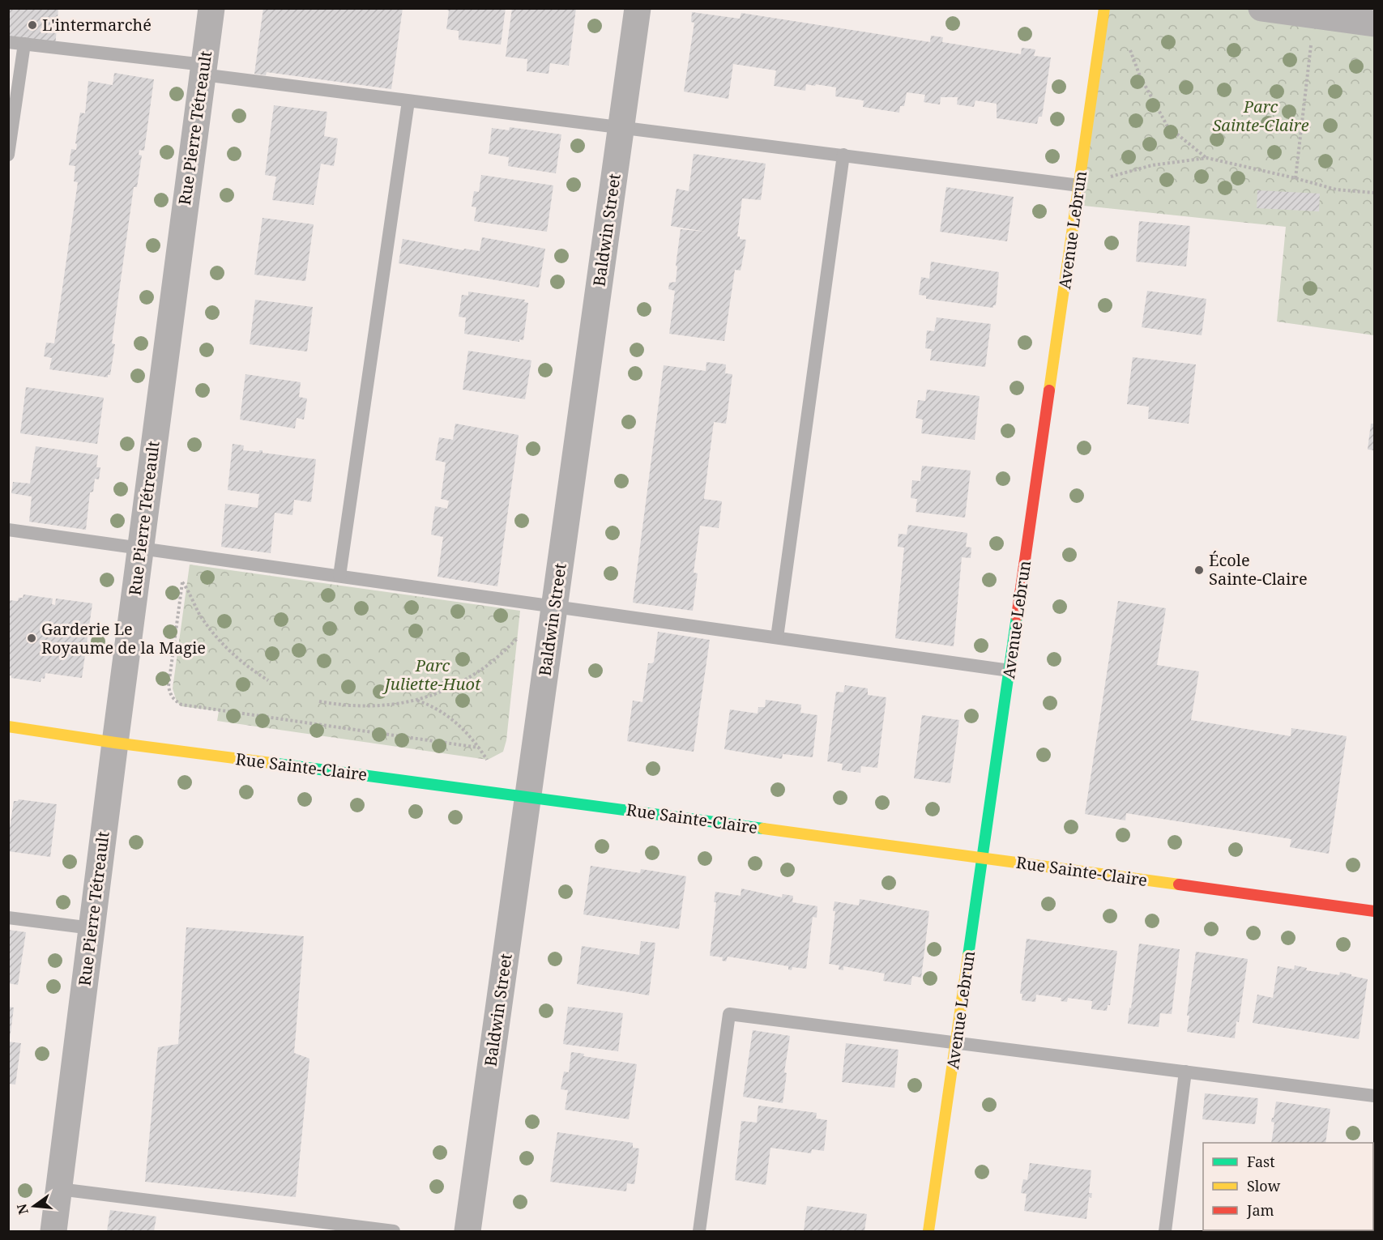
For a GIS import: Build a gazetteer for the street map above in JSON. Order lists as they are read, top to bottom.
{
  "streets": {
    "street": [
      "Rue Pierre Tétreault",
      "Baldwin Street",
      "Avenue Lebrun",
      "Rue Sainte-Claire"
    ]
  },
  "crossings": [
    ["Rue Pierre Tétreault", "Rue Sainte-Claire"],
    ["Baldwin Street", "Rue Sainte-Claire"],
    ["Avenue Lebrun", "Rue Sainte-Claire"]
  ],
  "parks": ["Parc Sainte-Claire", "Parc Juliette-Huot"],
  "places": ["L'intermarché", "École Sainte-Claire", "Garderie Le Royaume de la Magie"],
  "legend": ["Fast", "Slow", "Jam"],
  "north": "left"
}
